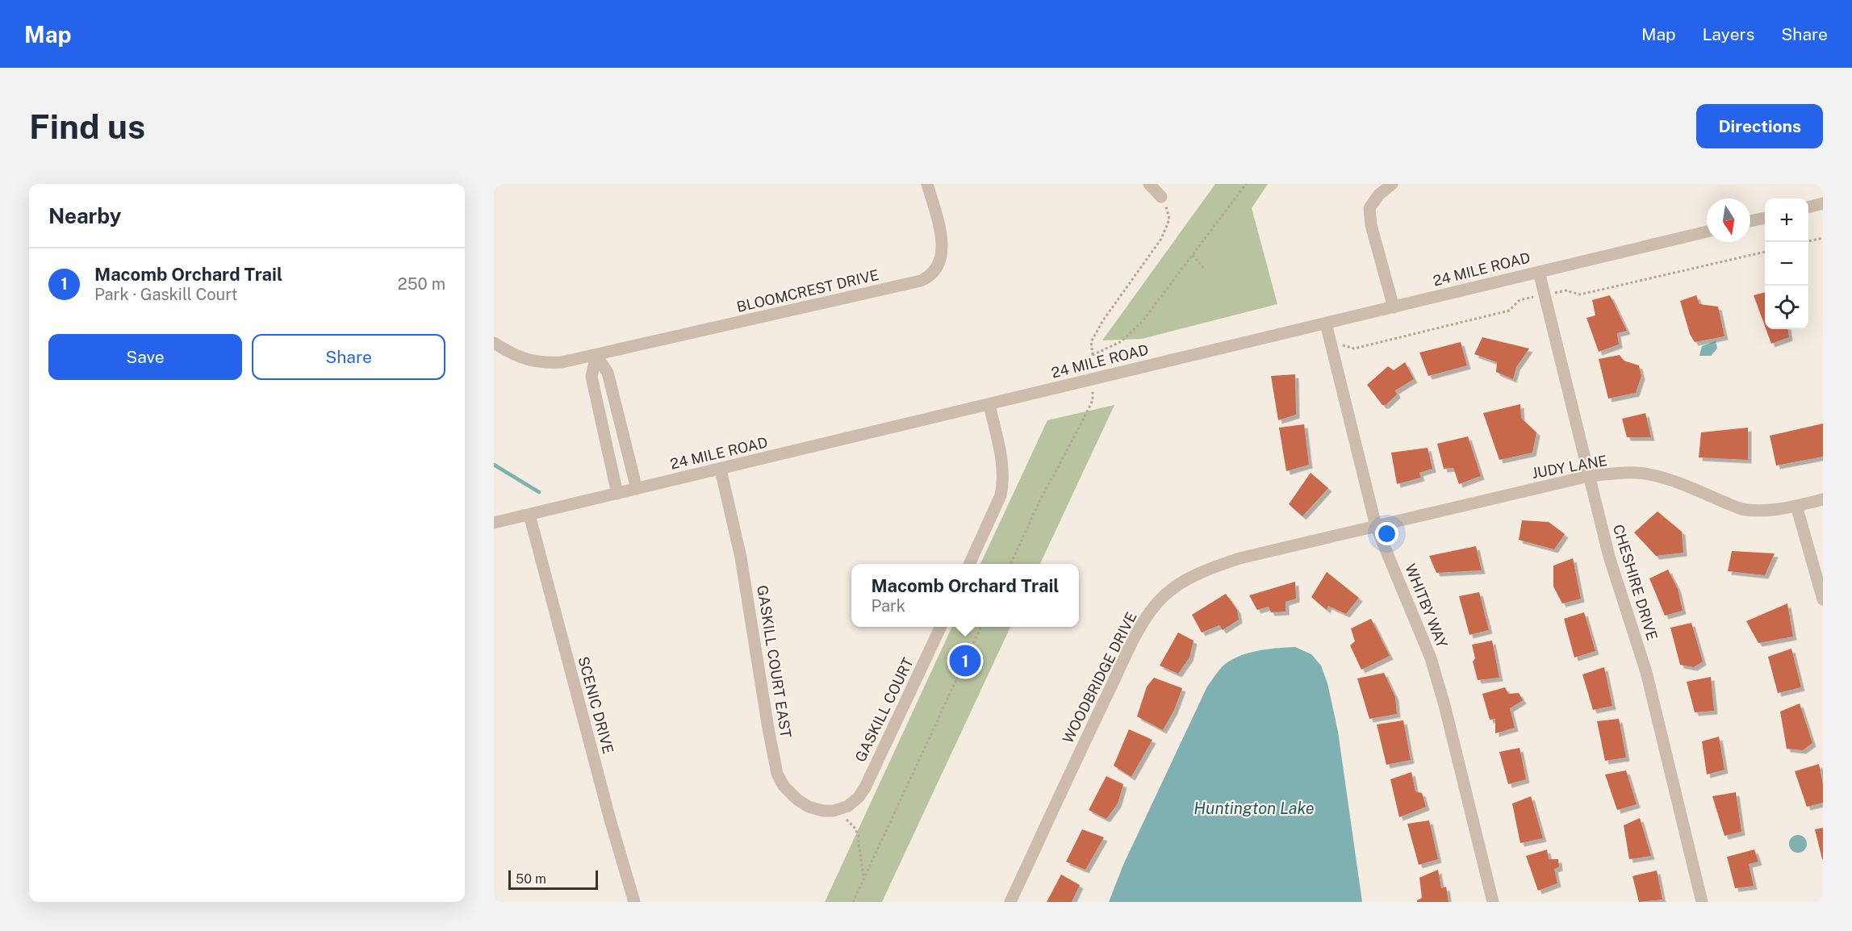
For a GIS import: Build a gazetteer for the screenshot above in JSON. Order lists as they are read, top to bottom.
{
  "streets": {
    "street": [
      "24 MILE ROAD",
      "BLOOMCREST DRIVE",
      "JUDY LANE",
      "CHESHIRE DRIVE",
      "WHITBY WAY",
      "GASKILL COURT EAST",
      "WOODBRIDGE DRIVE",
      "SCENIC DRIVE",
      "GASKILL COURT"
    ]
  },
  "crossings": [
    ["24 MILE ROAD", "CHESHIRE DRIVE"],
    ["24 MILE ROAD", "WHITBY WAY"],
    ["24 MILE ROAD", "GASKILL COURT EAST"],
    ["24 MILE ROAD", "SCENIC DRIVE"],
    ["JUDY LANE", "CHESHIRE DRIVE"],
    ["JUDY LANE", "WHITBY WAY"],
    ["JUDY LANE", "WOODBRIDGE DRIVE"],
    ["WHITBY WAY", "WOODBRIDGE DRIVE"],
    ["GASKILL COURT EAST", "GASKILL COURT"]
  ],
  "water": ["Huntington Lake"],
  "scale_bar": "50 m",
  "north": "bottom",
  "page": {
    "header": "Map",
    "nav": ["Map", "Layers", "Share"],
    "buttons": [
      "Directions",
      ["Save", "Share"]
    ],
    "title": "Find us",
    "heading": "Nearby",
    "map_buttons": ["+", "−"],
    "list": [
      {
        "mark": "1",
        "name": "Macomb Orchard Trail",
        "note": "Park · Gaskill Court",
        "value": "250 m"
      }
    ],
    "popup": ["Macomb Orchard Trail", "Park"],
    "pins": "1",
    "scale": "50 m"
  }
}
